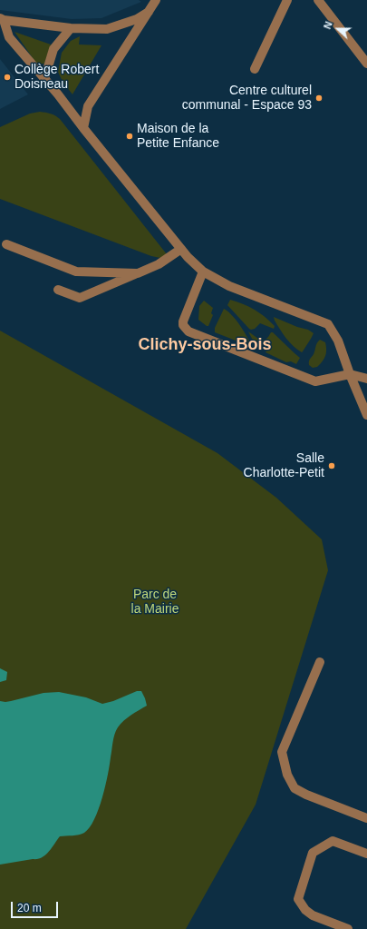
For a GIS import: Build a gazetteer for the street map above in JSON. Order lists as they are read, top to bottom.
{
  "districts": ["Clichy-sous-Bois"],
  "parks": ["Parc de la Mairie"],
  "places": [
    "Collège Robert Doisneau",
    "Centre culturel communal - Espace 93",
    "Maison de la Petite Enfance",
    "Salle Charlotte-Petit"
  ],
  "scale_bar": "20 m",
  "north": "left"
}
